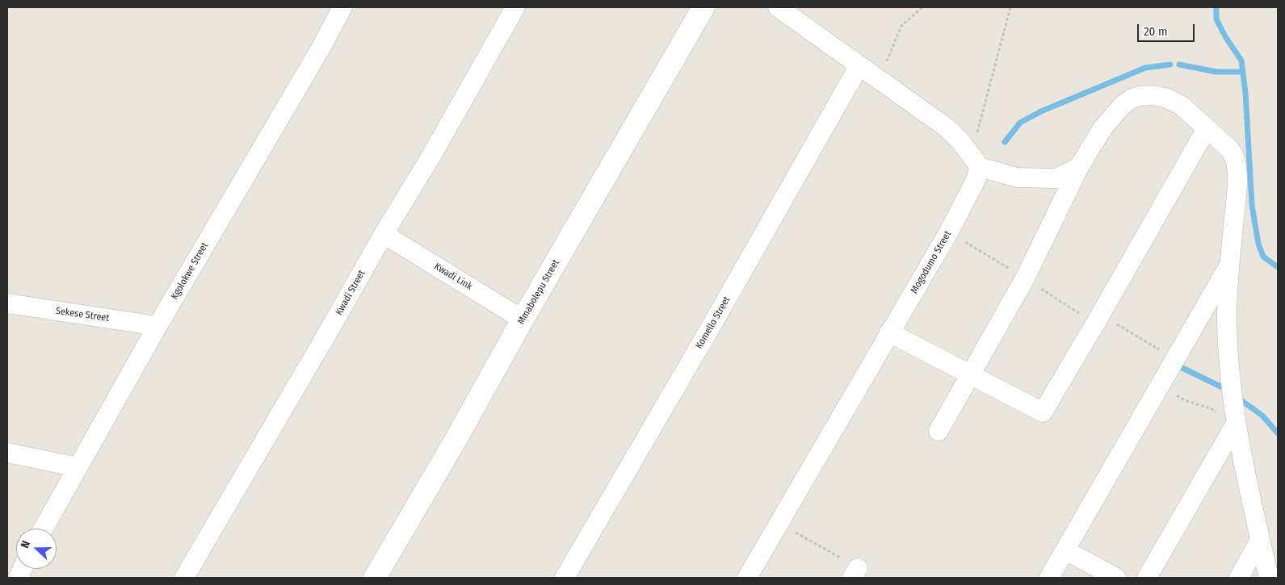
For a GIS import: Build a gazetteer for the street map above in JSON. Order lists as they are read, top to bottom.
{
  "streets": {
    "street": [
      "Mogodumo Street",
      "Kgolokwe Street",
      "Kwadi Link",
      "Mmabolepu Street",
      "Kwadi Street",
      "Sekese Street",
      "Komello Street"
    ]
  },
  "crossings": [
    ["Kgolokwe Street", "Sekese Street"],
    ["Kwadi Link", "Mmabolepu Street"],
    ["Kwadi Link", "Kwadi Street"]
  ],
  "scale_bar": "20 m",
  "north": "left"
}
